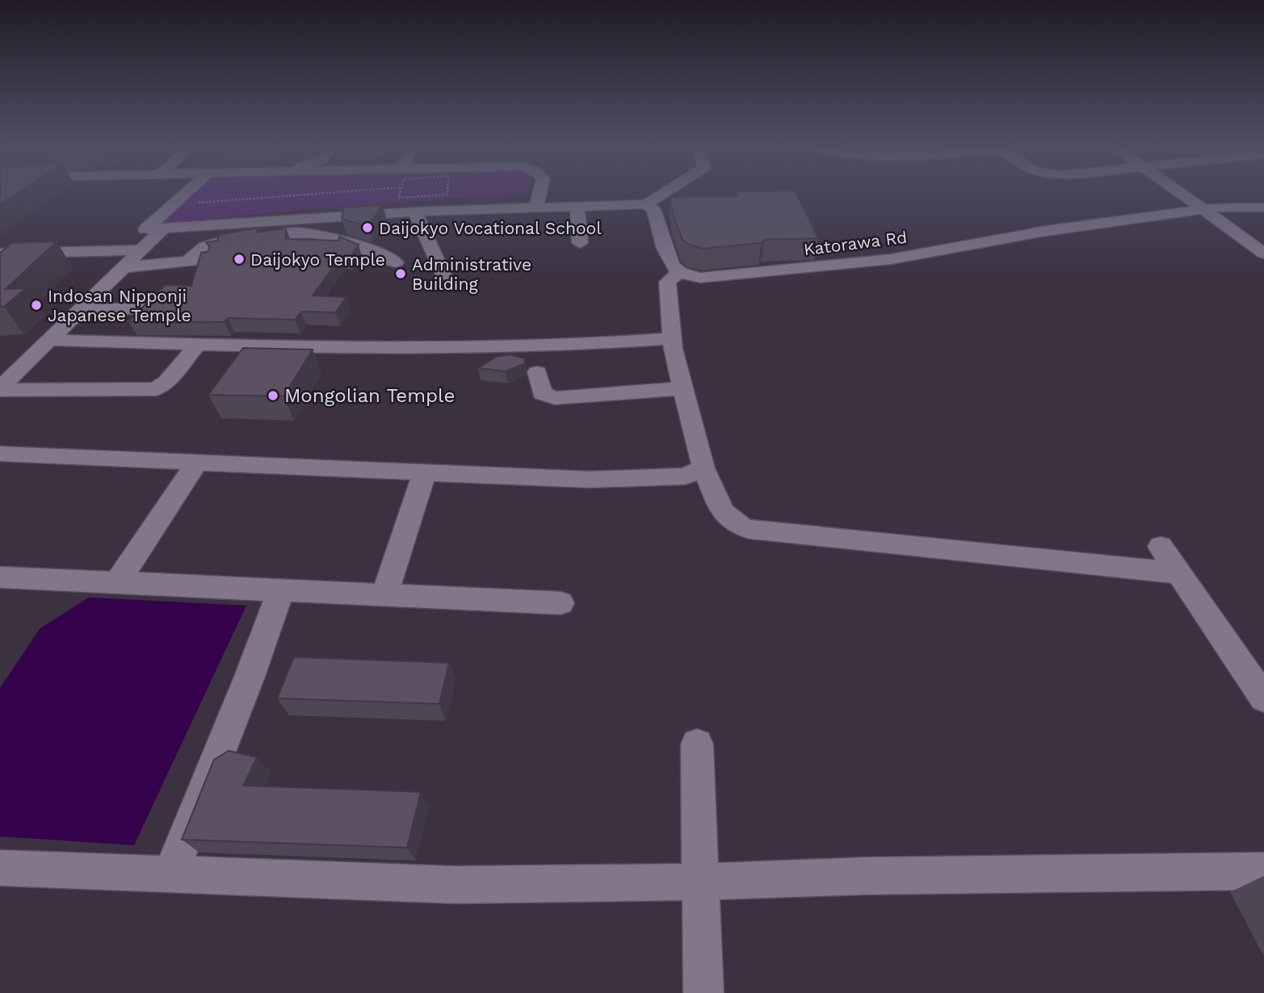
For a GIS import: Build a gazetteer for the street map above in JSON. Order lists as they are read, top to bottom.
{
  "streets": {
    "street": ["Katorawa Rd"]
  },
  "places": [
    "Daijokyo Vocational School",
    "Daijokyo Temple",
    "Administrative Building",
    "Indosan Nipponji Japanese Temple",
    "Mongolian Temple"
  ]
}
